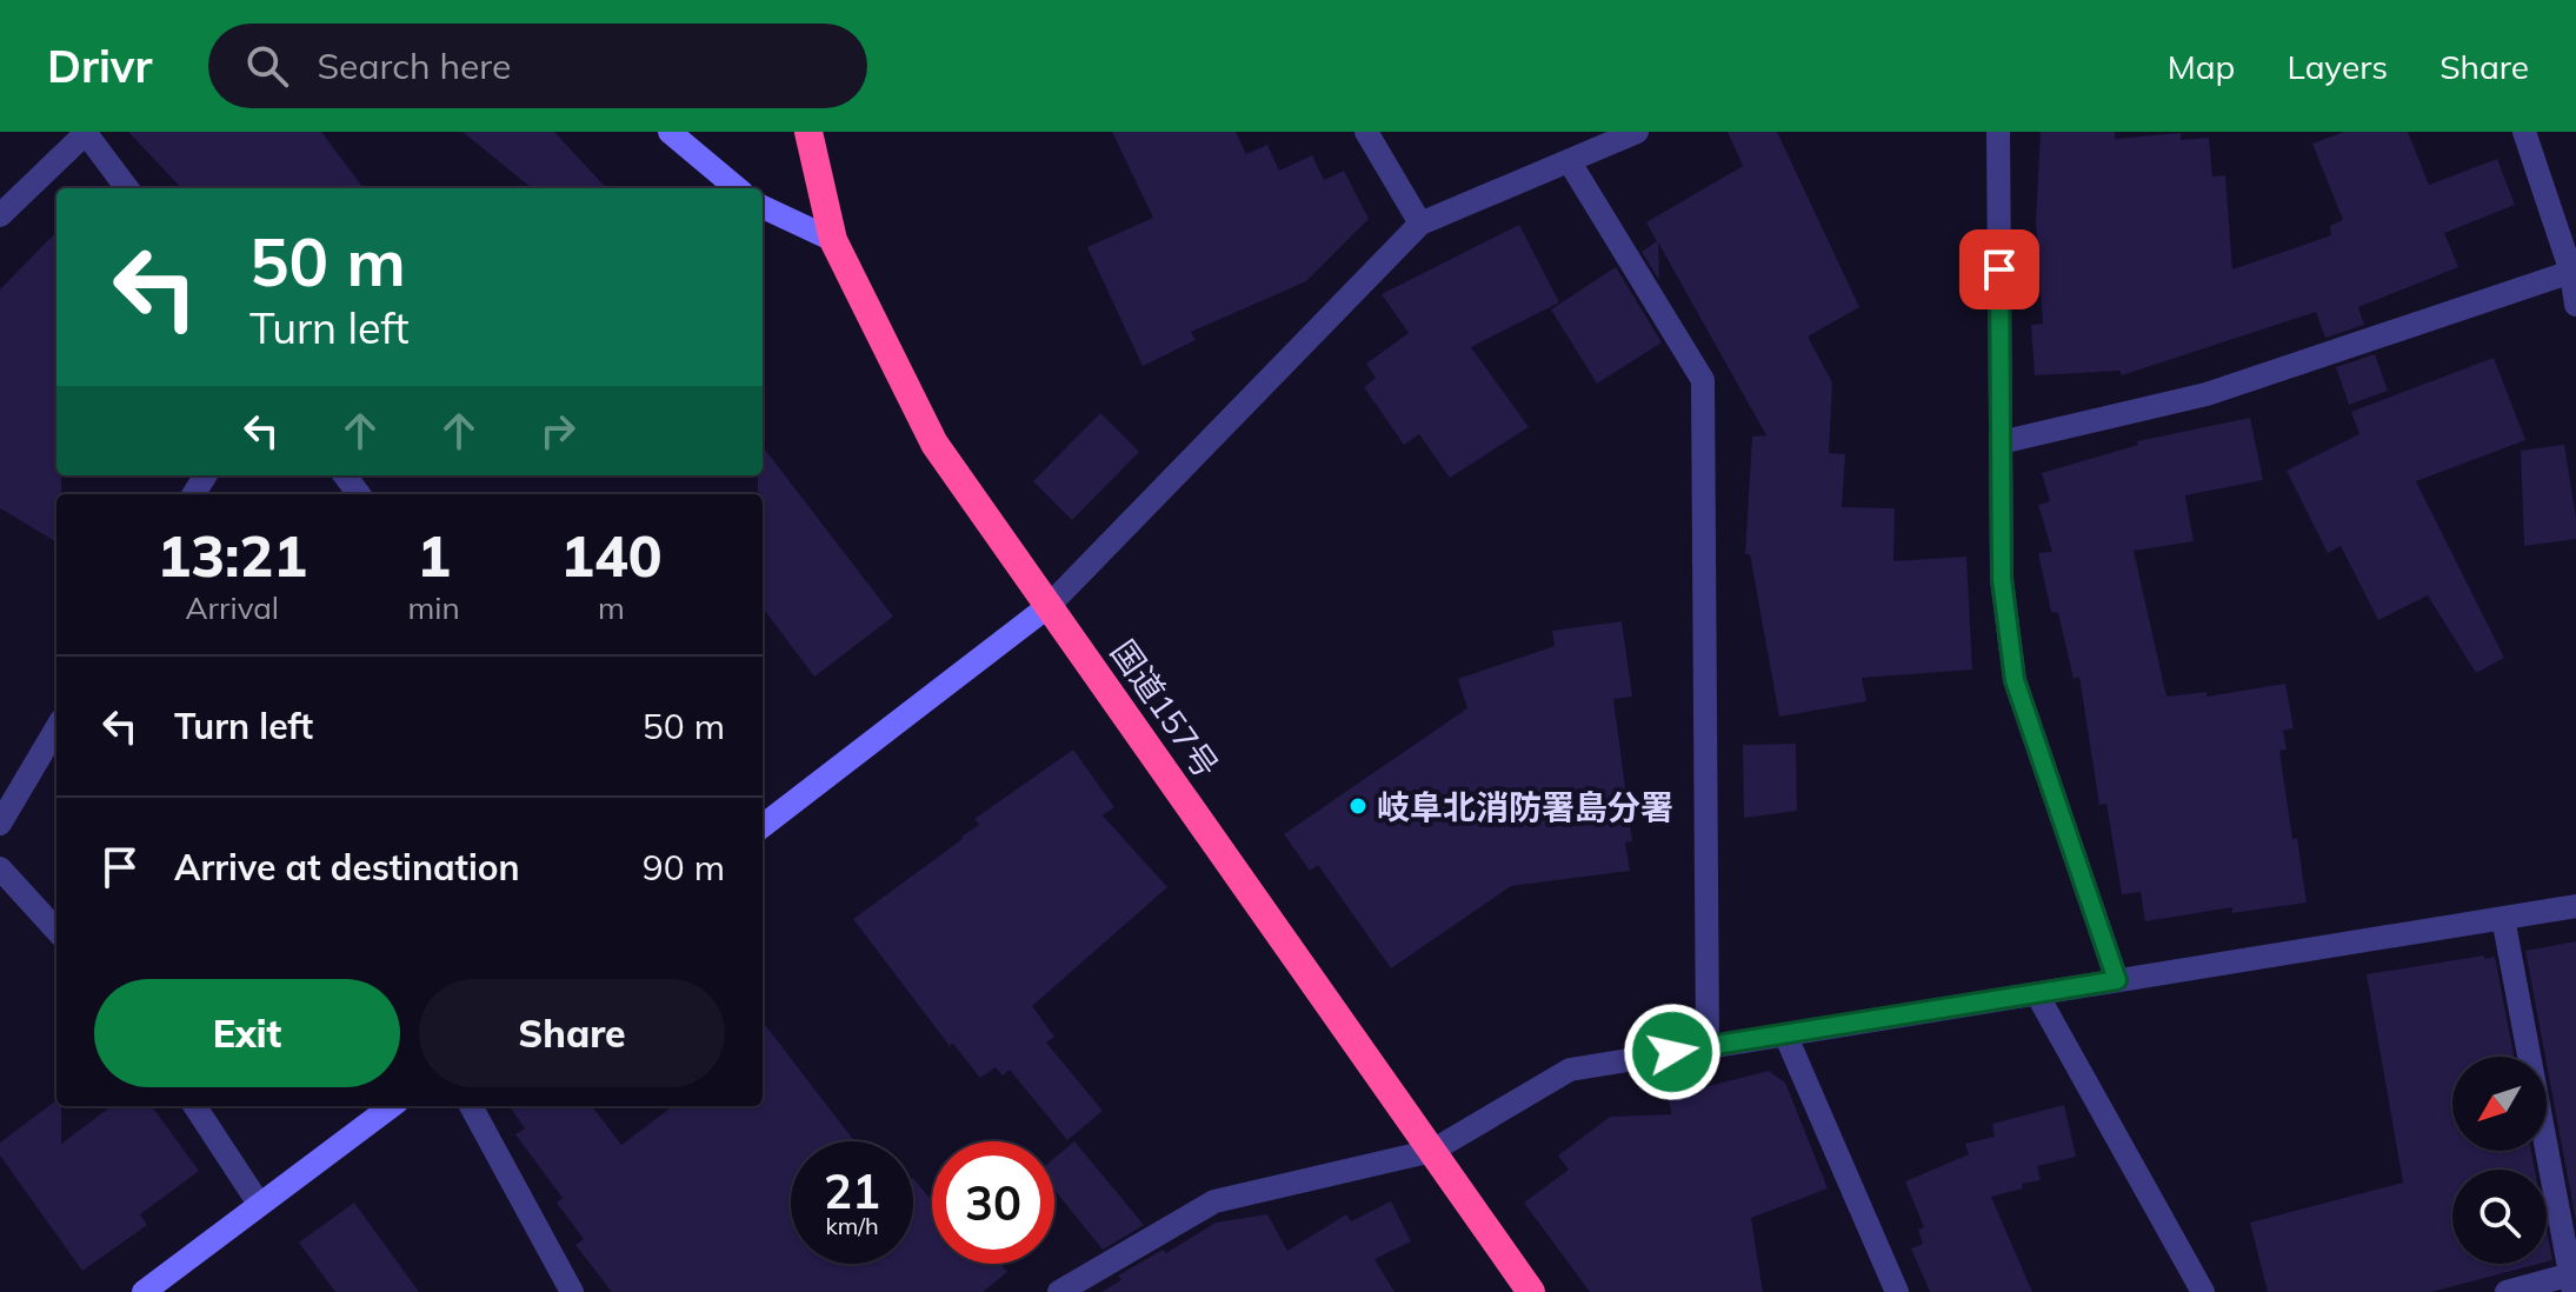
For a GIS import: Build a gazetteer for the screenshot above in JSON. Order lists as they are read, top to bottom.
{
  "streets": {
    "highway": ["国道157号"]
  },
  "places": ["岐阜北消防署島分署"],
  "north": "bottom left",
  "page": {
    "header": "Drivr",
    "search": "Search here",
    "nav": ["Map", "Layers", "Share"],
    "turn": ["50 m", "Turn left"],
    "eta": [
      "13:21",
      "Arrival",
      "1",
      "min",
      "140",
      "m"
    ],
    "list": [
      {
        "name": "Turn left",
        "value": "50 m"
      },
      {
        "name": "Arrive at destination",
        "value": "90 m"
      }
    ],
    "buttons": ["Exit", "Share"],
    "speed": "21 km/h",
    "limit": "30"
  }
}
